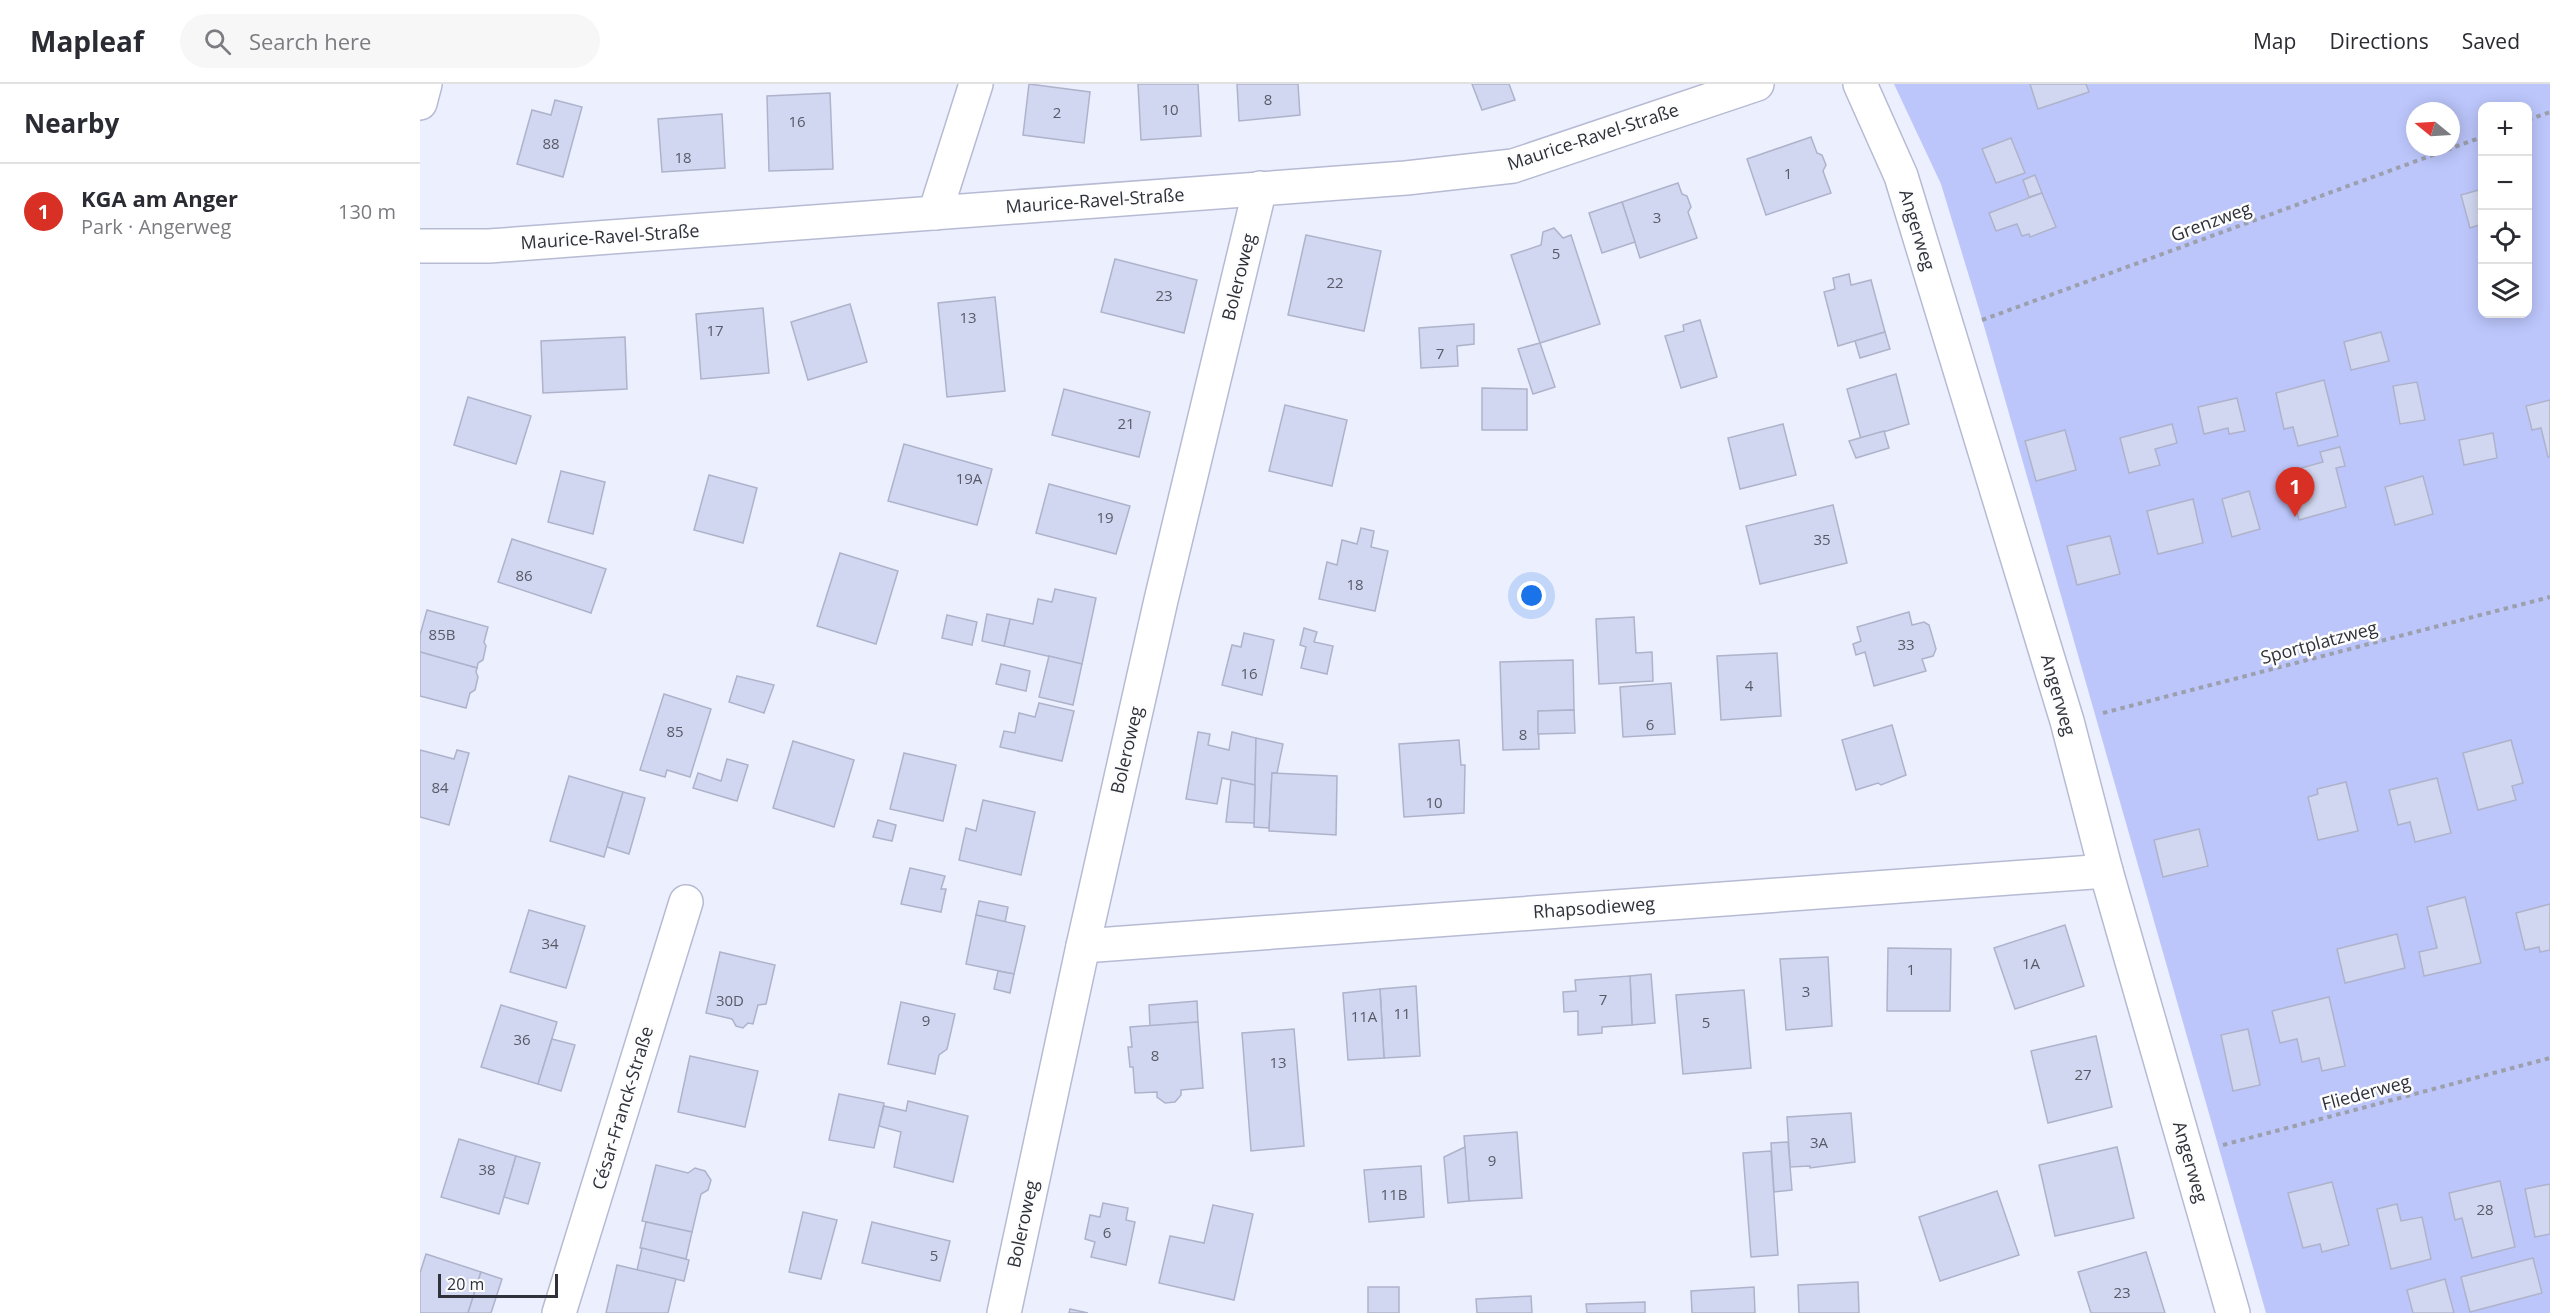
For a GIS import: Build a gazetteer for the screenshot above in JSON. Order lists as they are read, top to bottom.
{
  "streets": {
    "street": [
      "Maurice-Ravel-Straße",
      "Angerweg",
      "Boleroweg",
      "Rhapsodieweg",
      "César-Franck-Straße"
    ],
    "path": ["Grenzweg", "Sportplatzweg", "Fliederweg"]
  },
  "crossings": [
    ["Maurice-Ravel-Straße", "Boleroweg"],
    ["Grenzweg", "Angerweg"],
    ["Angerweg", "Rhapsodieweg"],
    ["Angerweg", "Fliederweg"],
    ["Boleroweg", "Rhapsodieweg"]
  ],
  "house_numbers": [
    "8",
    "10",
    "2",
    "16",
    "88",
    "18",
    "1",
    "3",
    "5",
    "22",
    "23",
    "13",
    "17",
    "7",
    "21",
    "19A",
    "19",
    "35",
    "86",
    "18",
    "85B",
    "33",
    "16",
    "4",
    "6",
    "85",
    "8",
    "84",
    "10",
    "34",
    "1A",
    "1",
    "3",
    "7",
    "30D",
    "11",
    "11A",
    "9",
    "5",
    "36",
    "8",
    "13",
    "27",
    "3A",
    "9",
    "38",
    "11B",
    "28",
    "6",
    "5",
    "23"
  ],
  "scale_bar": "20 m",
  "north": "left",
  "page": {
    "header": "Mapleaf",
    "search": "Search here",
    "nav": ["Map", "Directions", "Saved"],
    "heading": "Nearby",
    "map_buttons": ["+", "−"],
    "list": [
      {
        "mark": "1",
        "name": "KGA am Anger",
        "note": "Park · Angerweg",
        "value": "130 m"
      }
    ],
    "pins": "1",
    "scale": "20 m"
  }
}
